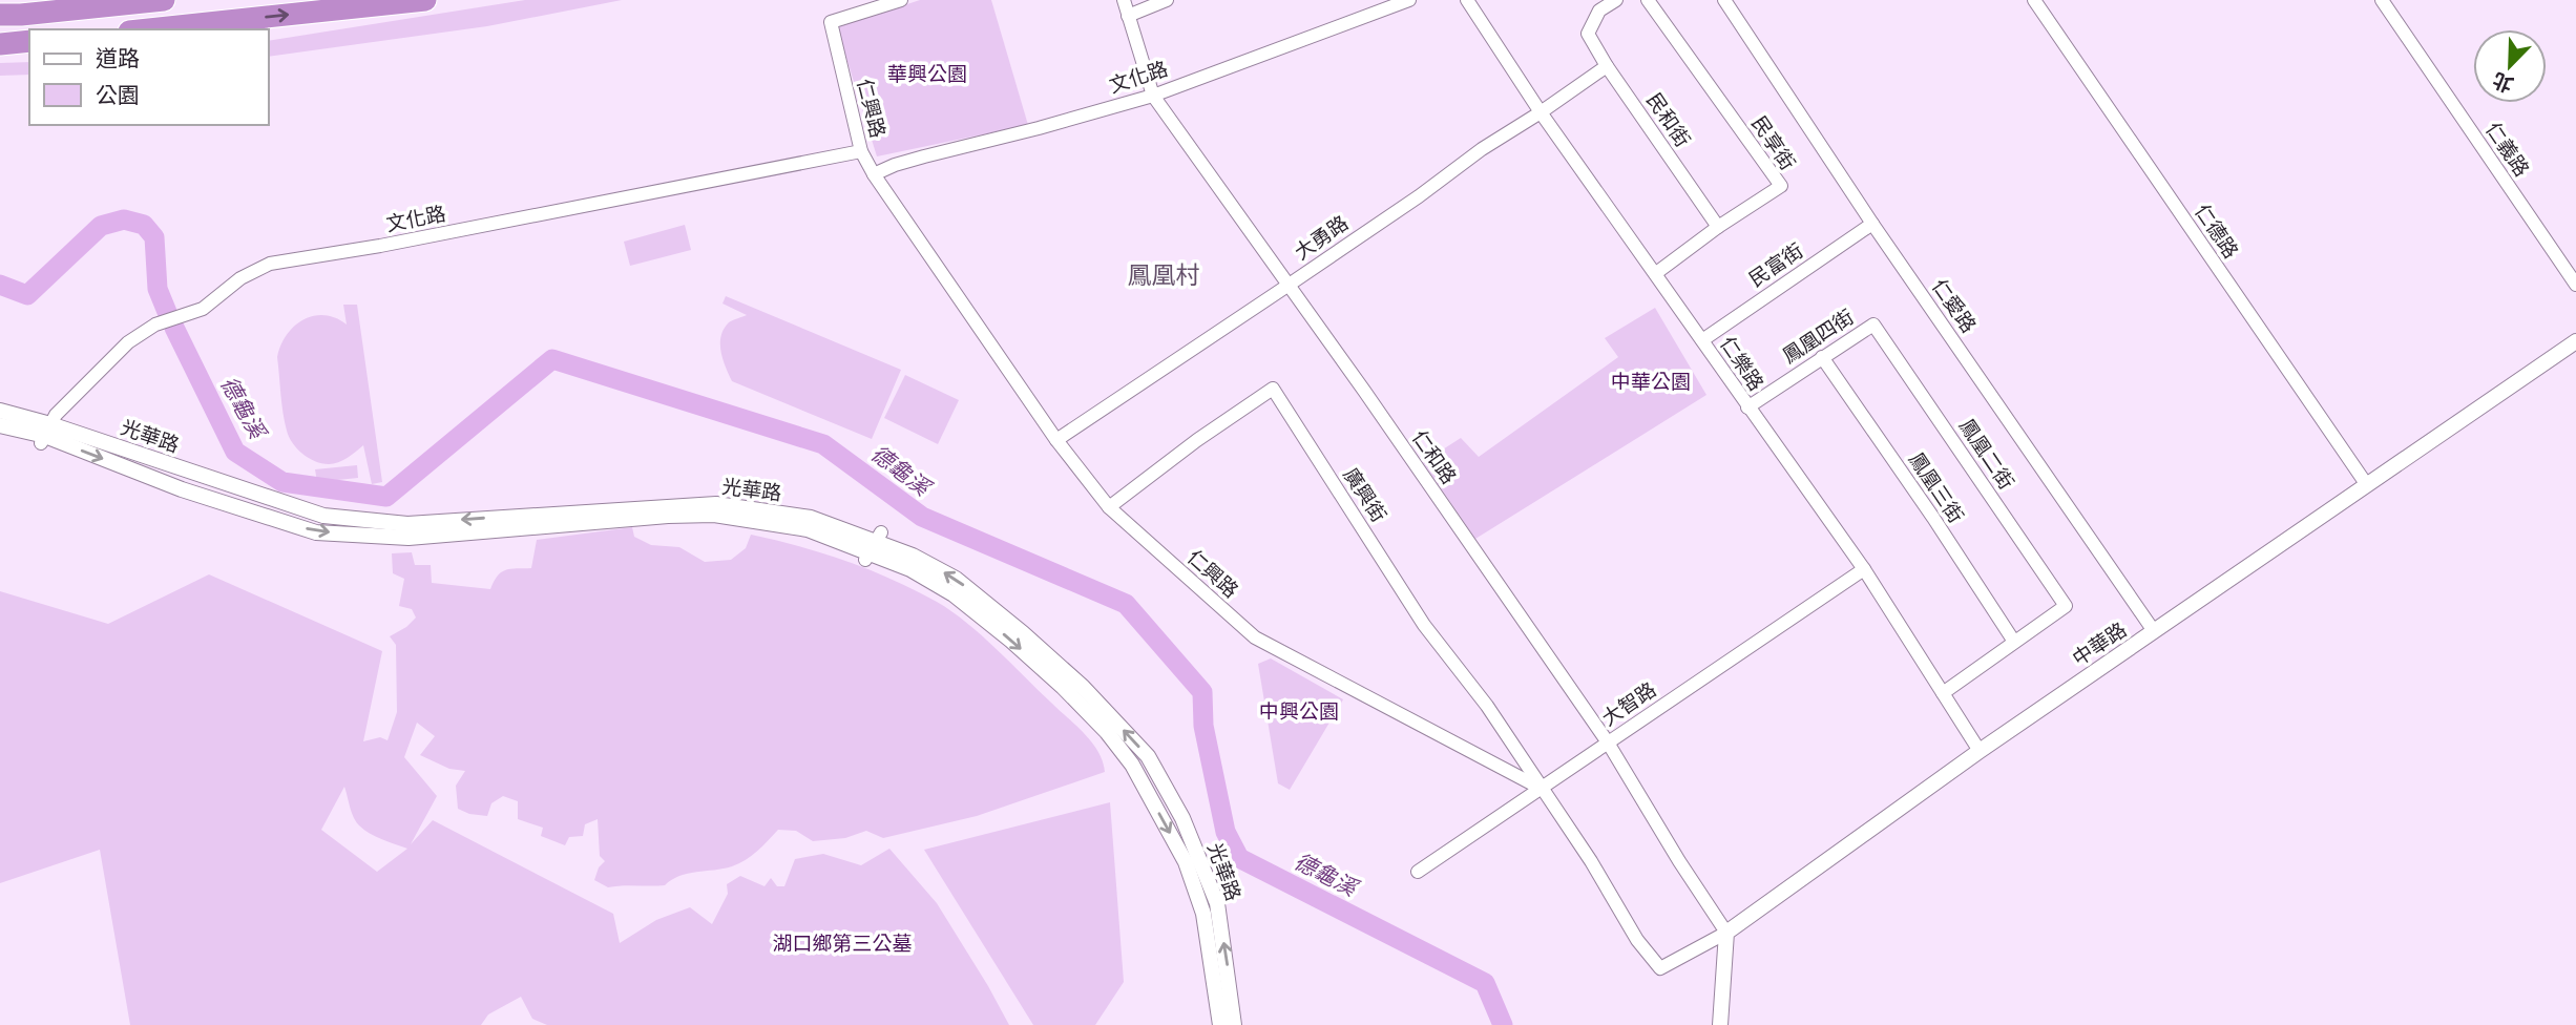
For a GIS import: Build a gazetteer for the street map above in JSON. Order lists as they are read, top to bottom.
{
  "streets": {
    "street": [
      "文化路",
      "仁興路",
      "民和街",
      "民享街",
      "仁義路",
      "仁德路",
      "大勇路",
      "民富街",
      "仁愛路",
      "鳳凰四街",
      "仁樂路",
      "光華路",
      "鳳凰二街",
      "仁和路",
      "鳳凰三街",
      "廣興街",
      "中華路",
      "大智路"
    ]
  },
  "crossings": [
    ["文化路", "仁興路"],
    ["文化路", "光華路"],
    ["文化路", "仁和路"],
    ["仁興路", "大勇路"],
    ["仁興路", "仁和路"],
    ["仁興路", "廣興街"],
    ["仁興路", "中華路"],
    ["仁興路", "大智路"],
    ["民和街", "民享街"],
    ["民和街", "大勇路"],
    ["民享街", "仁樂路"],
    ["仁德路", "中華路"],
    ["大勇路", "仁樂路"],
    ["大勇路", "仁和路"],
    ["民富街", "仁愛路"],
    ["民富街", "仁樂路"],
    ["仁愛路", "中華路"],
    ["鳳凰四街", "仁樂路"],
    ["鳳凰四街", "鳳凰二街"],
    ["鳳凰四街", "鳳凰三街"],
    ["仁樂路", "中華路"],
    ["仁樂路", "大智路"],
    ["鳳凰二街", "鳳凰三街"],
    ["仁和路", "中華路"],
    ["仁和路", "大智路"],
    ["廣興街", "大智路"]
  ],
  "districts": ["鳳凰村"],
  "water": ["德龜溪"],
  "parks": [
    "華興公園",
    "中華公園",
    "中興公園",
    "湖口鄉第三公墓"
  ],
  "legend": ["道路", "公園"],
  "north": "bottom left"
}
